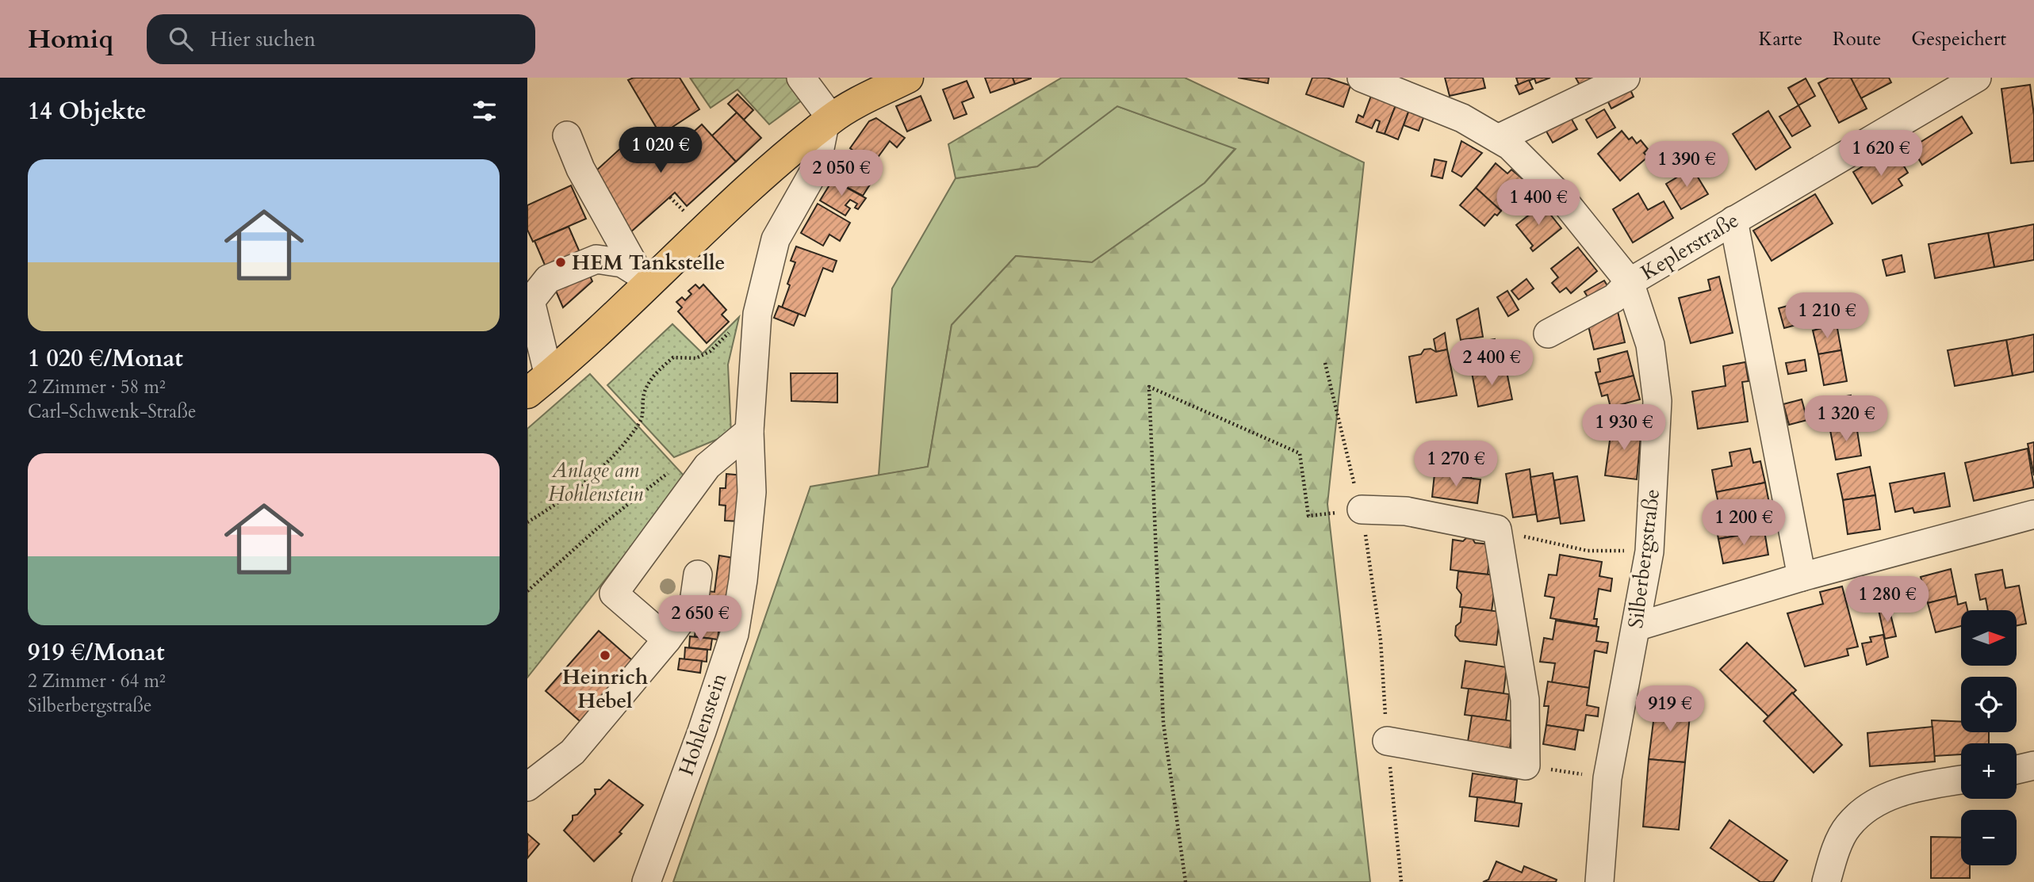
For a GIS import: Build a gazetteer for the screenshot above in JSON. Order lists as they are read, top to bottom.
{
  "streets": {
    "street": ["Keplerstraße", "Silberbergstraße", "Hohlenstein"]
  },
  "crossings": [
    ["Keplerstraße", "Silberbergstraße"]
  ],
  "parks": ["Anlage am Hohlenstein"],
  "places": ["HEM Tankstelle", "Heinrich Hebel"],
  "north": "right",
  "page": {
    "header": "Homiq",
    "search": "Hier suchen",
    "nav": ["Karte", "Route", "Gespeichert"],
    "heading": "14 Objekte",
    "price": [
      "1 020 €",
      "1 620 €",
      "1 390 €",
      "2 050 €",
      "1 400 €",
      "1 210 €",
      "2 400 €",
      "1 320 €",
      "1 930 €",
      "1 270 €",
      "1 200 €",
      "1 280 €",
      "2 650 €",
      "919 €"
    ],
    "list": [
      {
        "name": "1 020 €/Monat",
        "note": "2 Zimmer · 58 m² · Carl-Schwenk-Straße"
      },
      {
        "name": "919 €/Monat",
        "note": "2 Zimmer · 64 m² · Silberbergstraße"
      }
    ],
    "map_buttons": ["+", "−"]
  }
}
